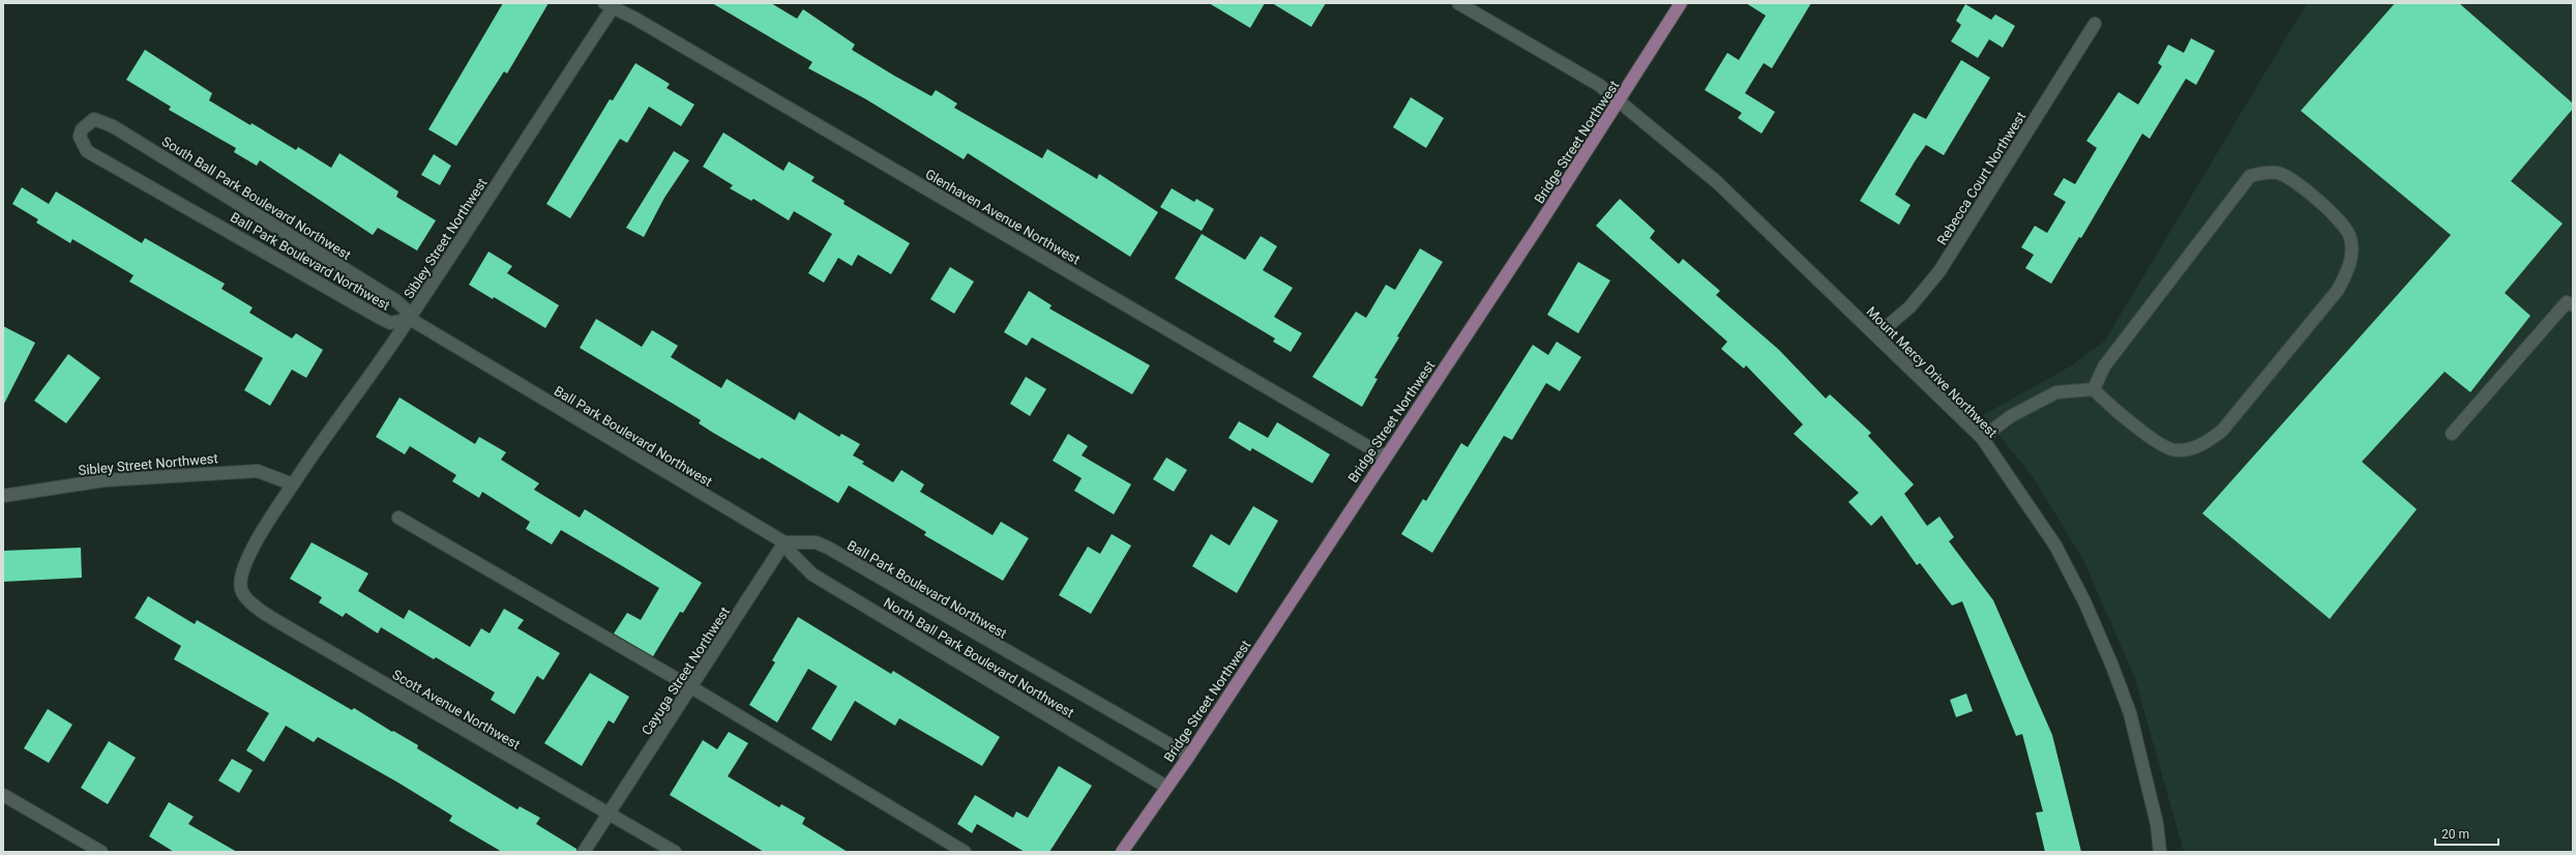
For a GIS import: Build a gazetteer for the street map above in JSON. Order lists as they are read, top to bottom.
{
  "streets": {
    "main road": ["Bridge Street Northwest"],
    "street": [
      "Rebecca Court Northwest",
      "South Ball Park Boulevard Northwest",
      "Glenhaven Avenue Northwest",
      "Sibley Street Northwest",
      "Ball Park Boulevard Northwest",
      "Mount Mercy Drive Northwest",
      "North Ball Park Boulevard Northwest",
      "Cayuga Street Northwest",
      "Scott Avenue Northwest"
    ]
  },
  "crossings": [
    ["Bridge Street Northwest", "Glenhaven Avenue Northwest"],
    ["Bridge Street Northwest", "Ball Park Boulevard Northwest"],
    ["Bridge Street Northwest", "Mount Mercy Drive Northwest"],
    ["Bridge Street Northwest", "North Ball Park Boulevard Northwest"],
    ["Rebecca Court Northwest", "Mount Mercy Drive Northwest"],
    ["South Ball Park Boulevard Northwest", "Sibley Street Northwest"],
    ["South Ball Park Boulevard Northwest", "Ball Park Boulevard Northwest"],
    ["Glenhaven Avenue Northwest", "Sibley Street Northwest"],
    ["Sibley Street Northwest", "Ball Park Boulevard Northwest"],
    ["Sibley Street Northwest", "Scott Avenue Northwest"],
    ["Ball Park Boulevard Northwest", "North Ball Park Boulevard Northwest"],
    ["Ball Park Boulevard Northwest", "Cayuga Street Northwest"],
    ["North Ball Park Boulevard Northwest", "Cayuga Street Northwest"],
    ["Cayuga Street Northwest", "Scott Avenue Northwest"]
  ],
  "scale_bar": "20 m"
}
